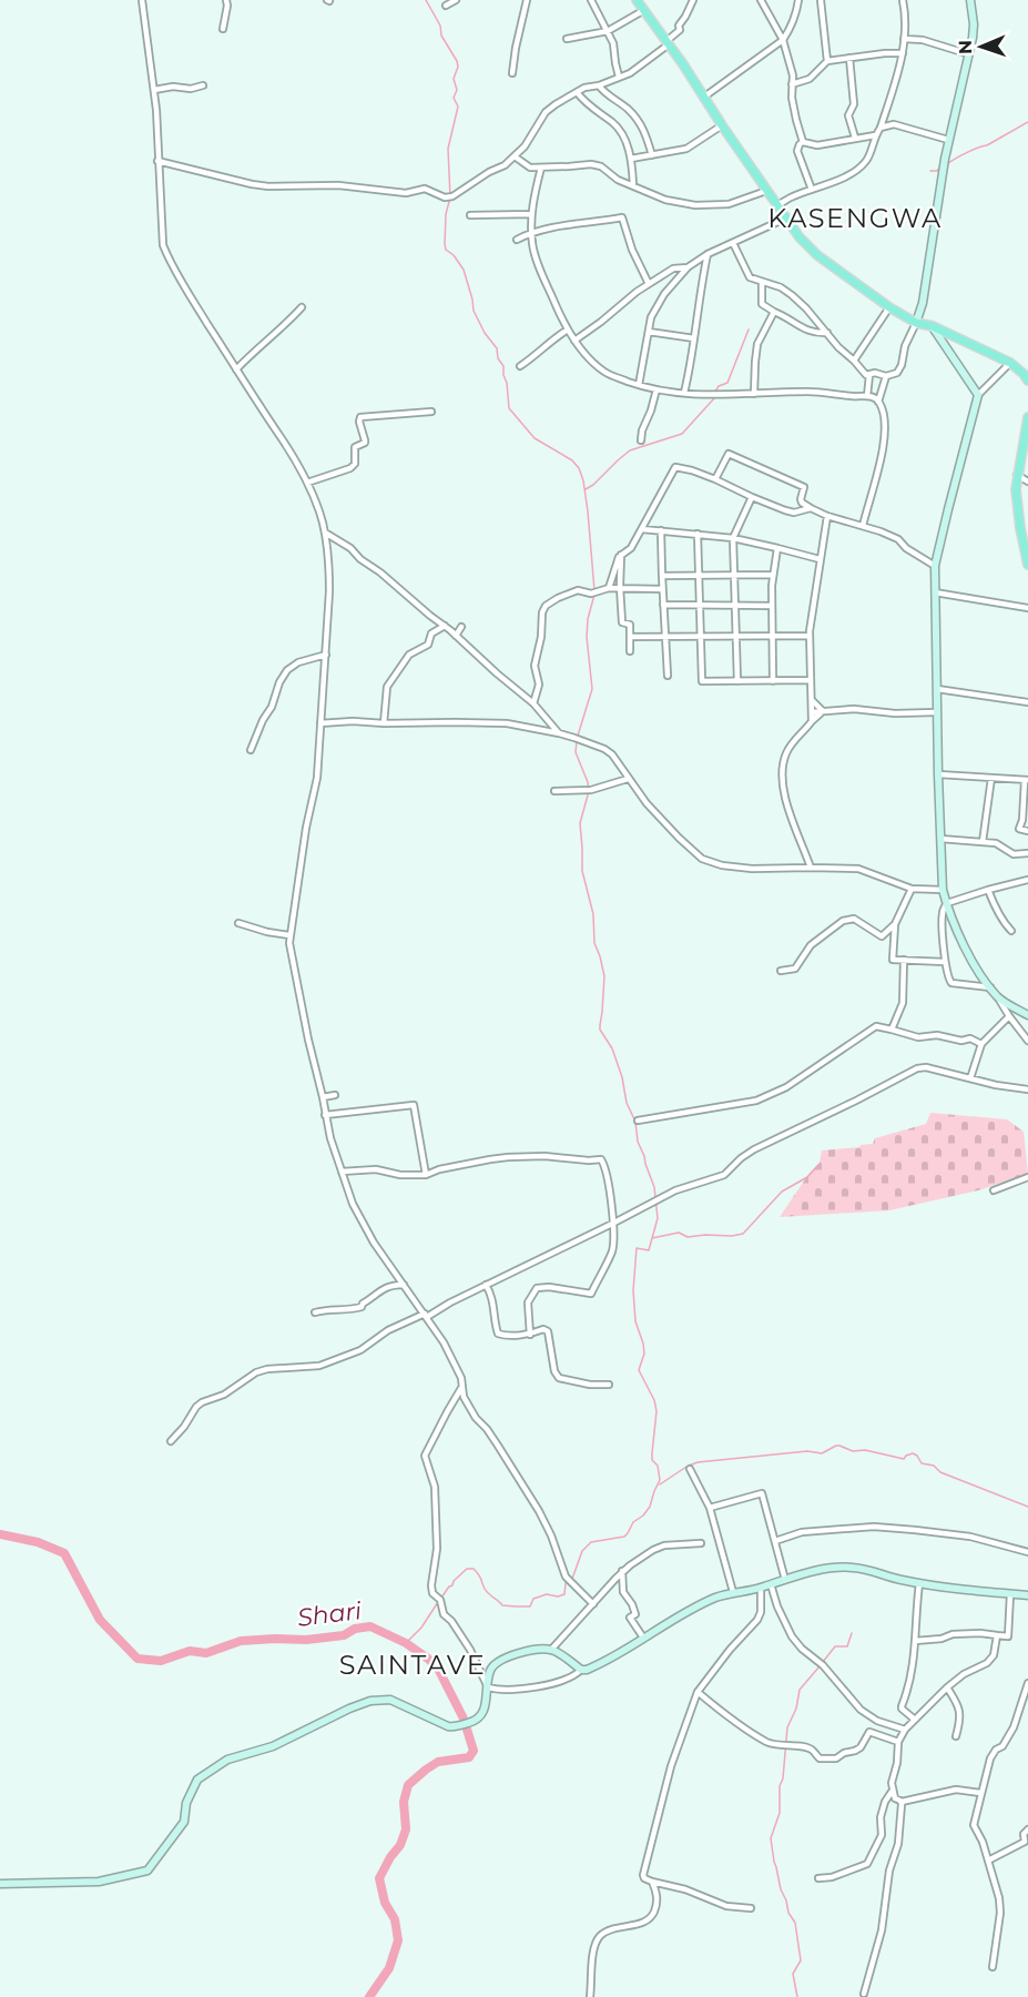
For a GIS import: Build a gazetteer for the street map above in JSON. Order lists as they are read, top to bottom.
{
  "districts": ["KASENGWA", "SAINTAVE"],
  "water": ["Shari"],
  "north": "left"
}
